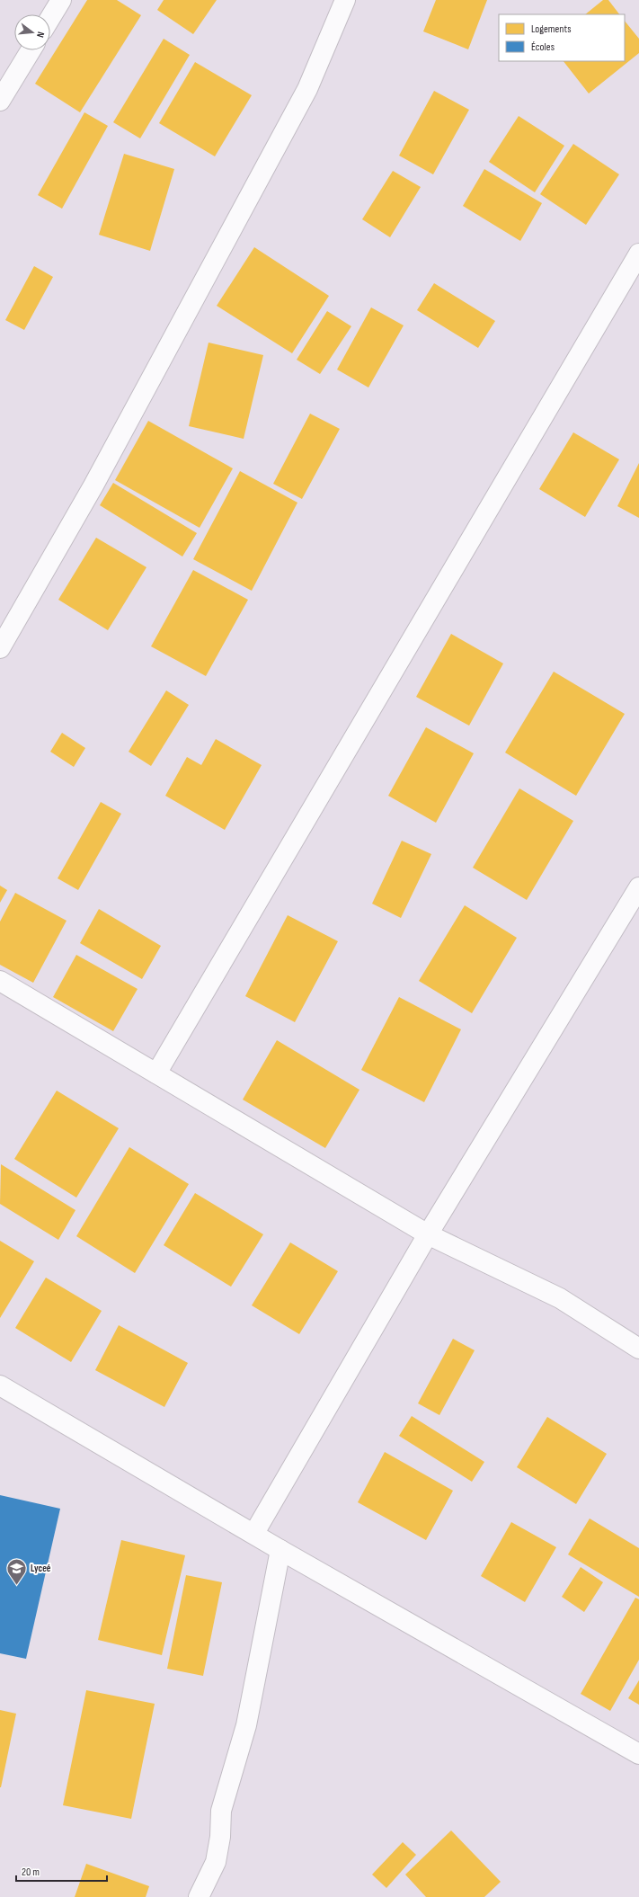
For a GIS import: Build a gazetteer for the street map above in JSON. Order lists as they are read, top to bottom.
{
  "places": {
    "school or university": ["Lyceé"]
  },
  "legend": ["Logements", "Écoles"],
  "scale_bar": "20 m",
  "north": "right"
}
